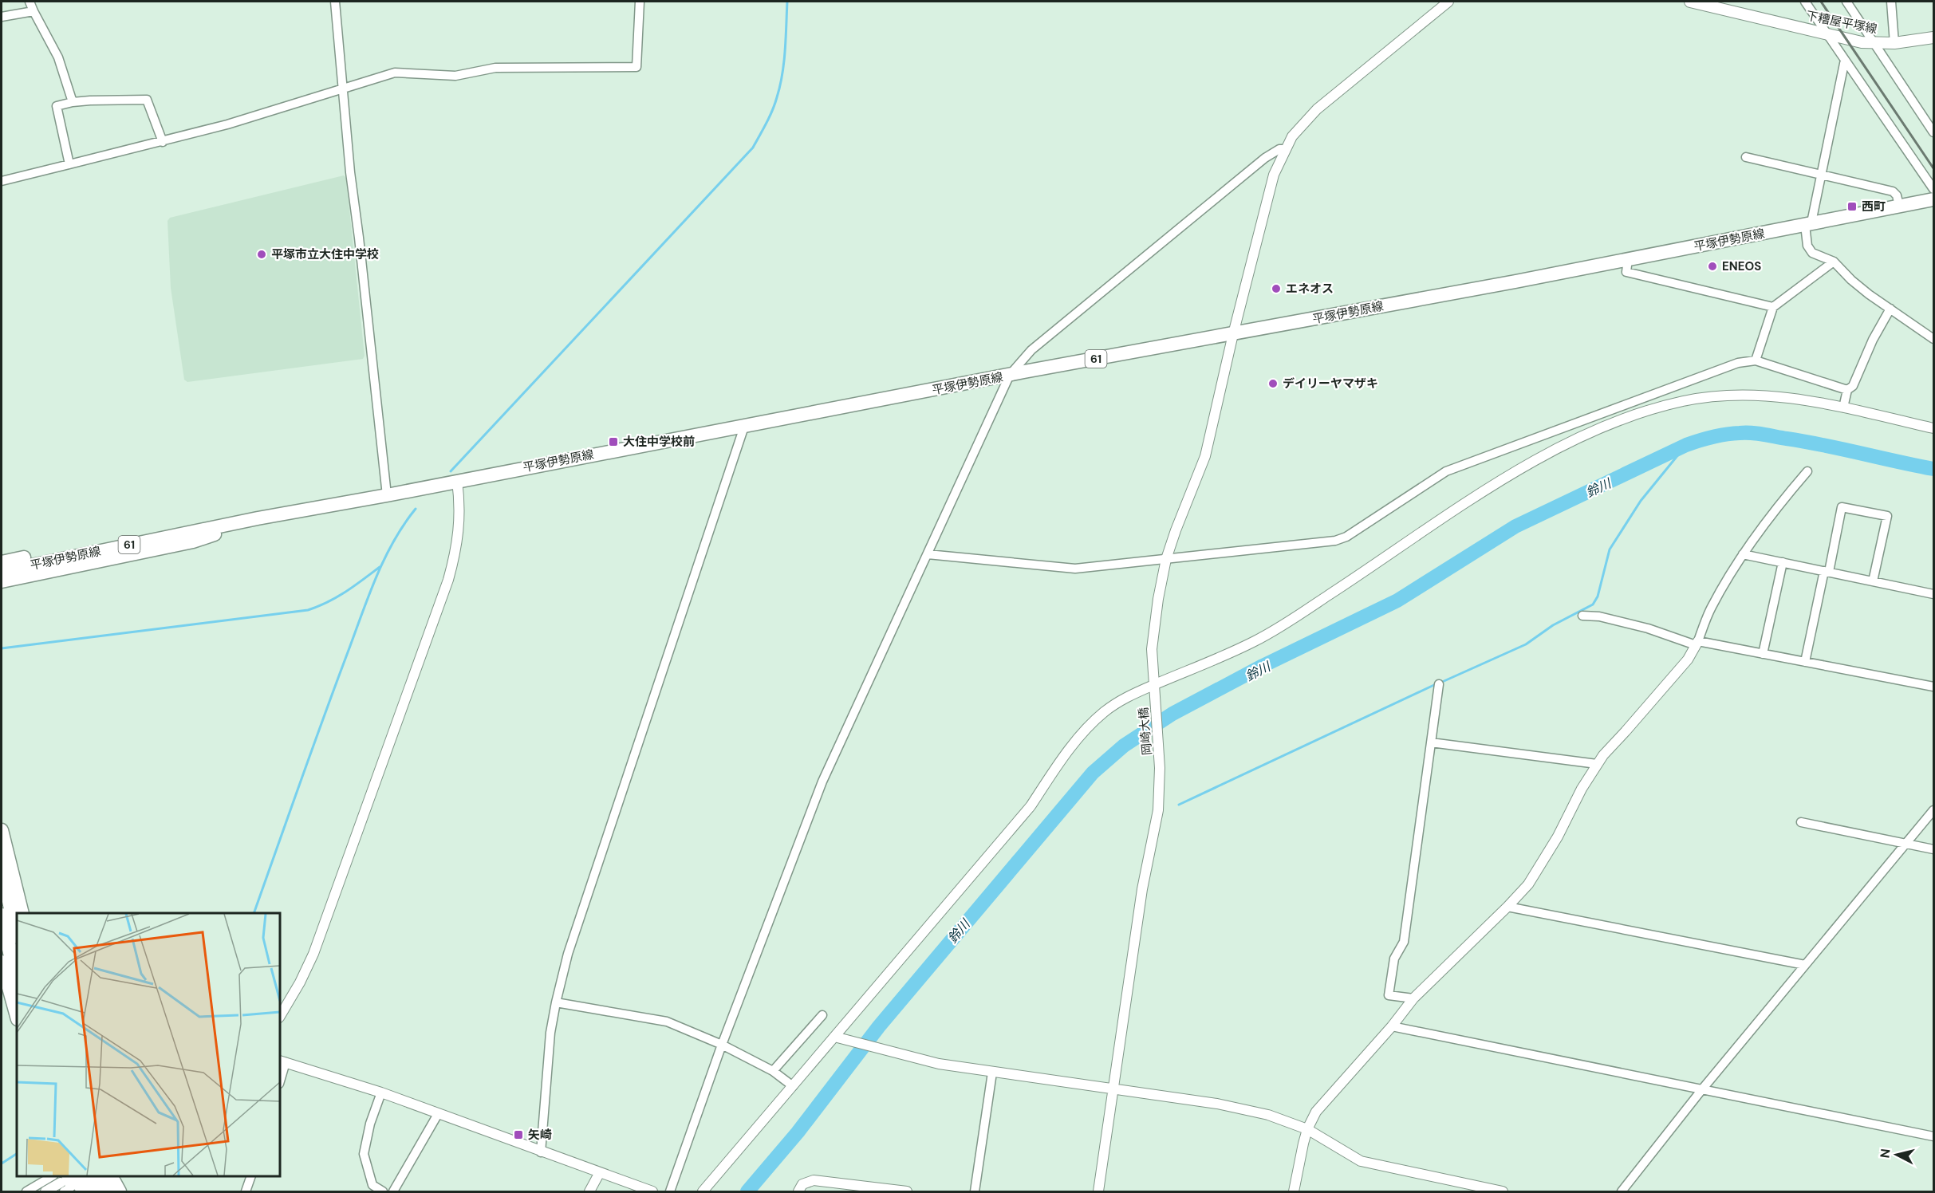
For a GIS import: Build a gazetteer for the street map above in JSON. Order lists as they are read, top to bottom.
{
  "streets": {
    "main road": ["下糟屋平塚線", "平塚伊勢原線", "61"],
    "street": ["岡崎大橋"]
  },
  "crossings": [
    ["平塚伊勢原線", "岡崎大橋"]
  ],
  "water": ["鈴川"],
  "places": {
    "transit": ["西町", "大住中学校前", "矢崎"],
    "other": [
      "平塚市立大住中学校",
      "ENEOS",
      "エネオス",
      "デイリーヤマザキ"
    ]
  },
  "north": "left"
}
